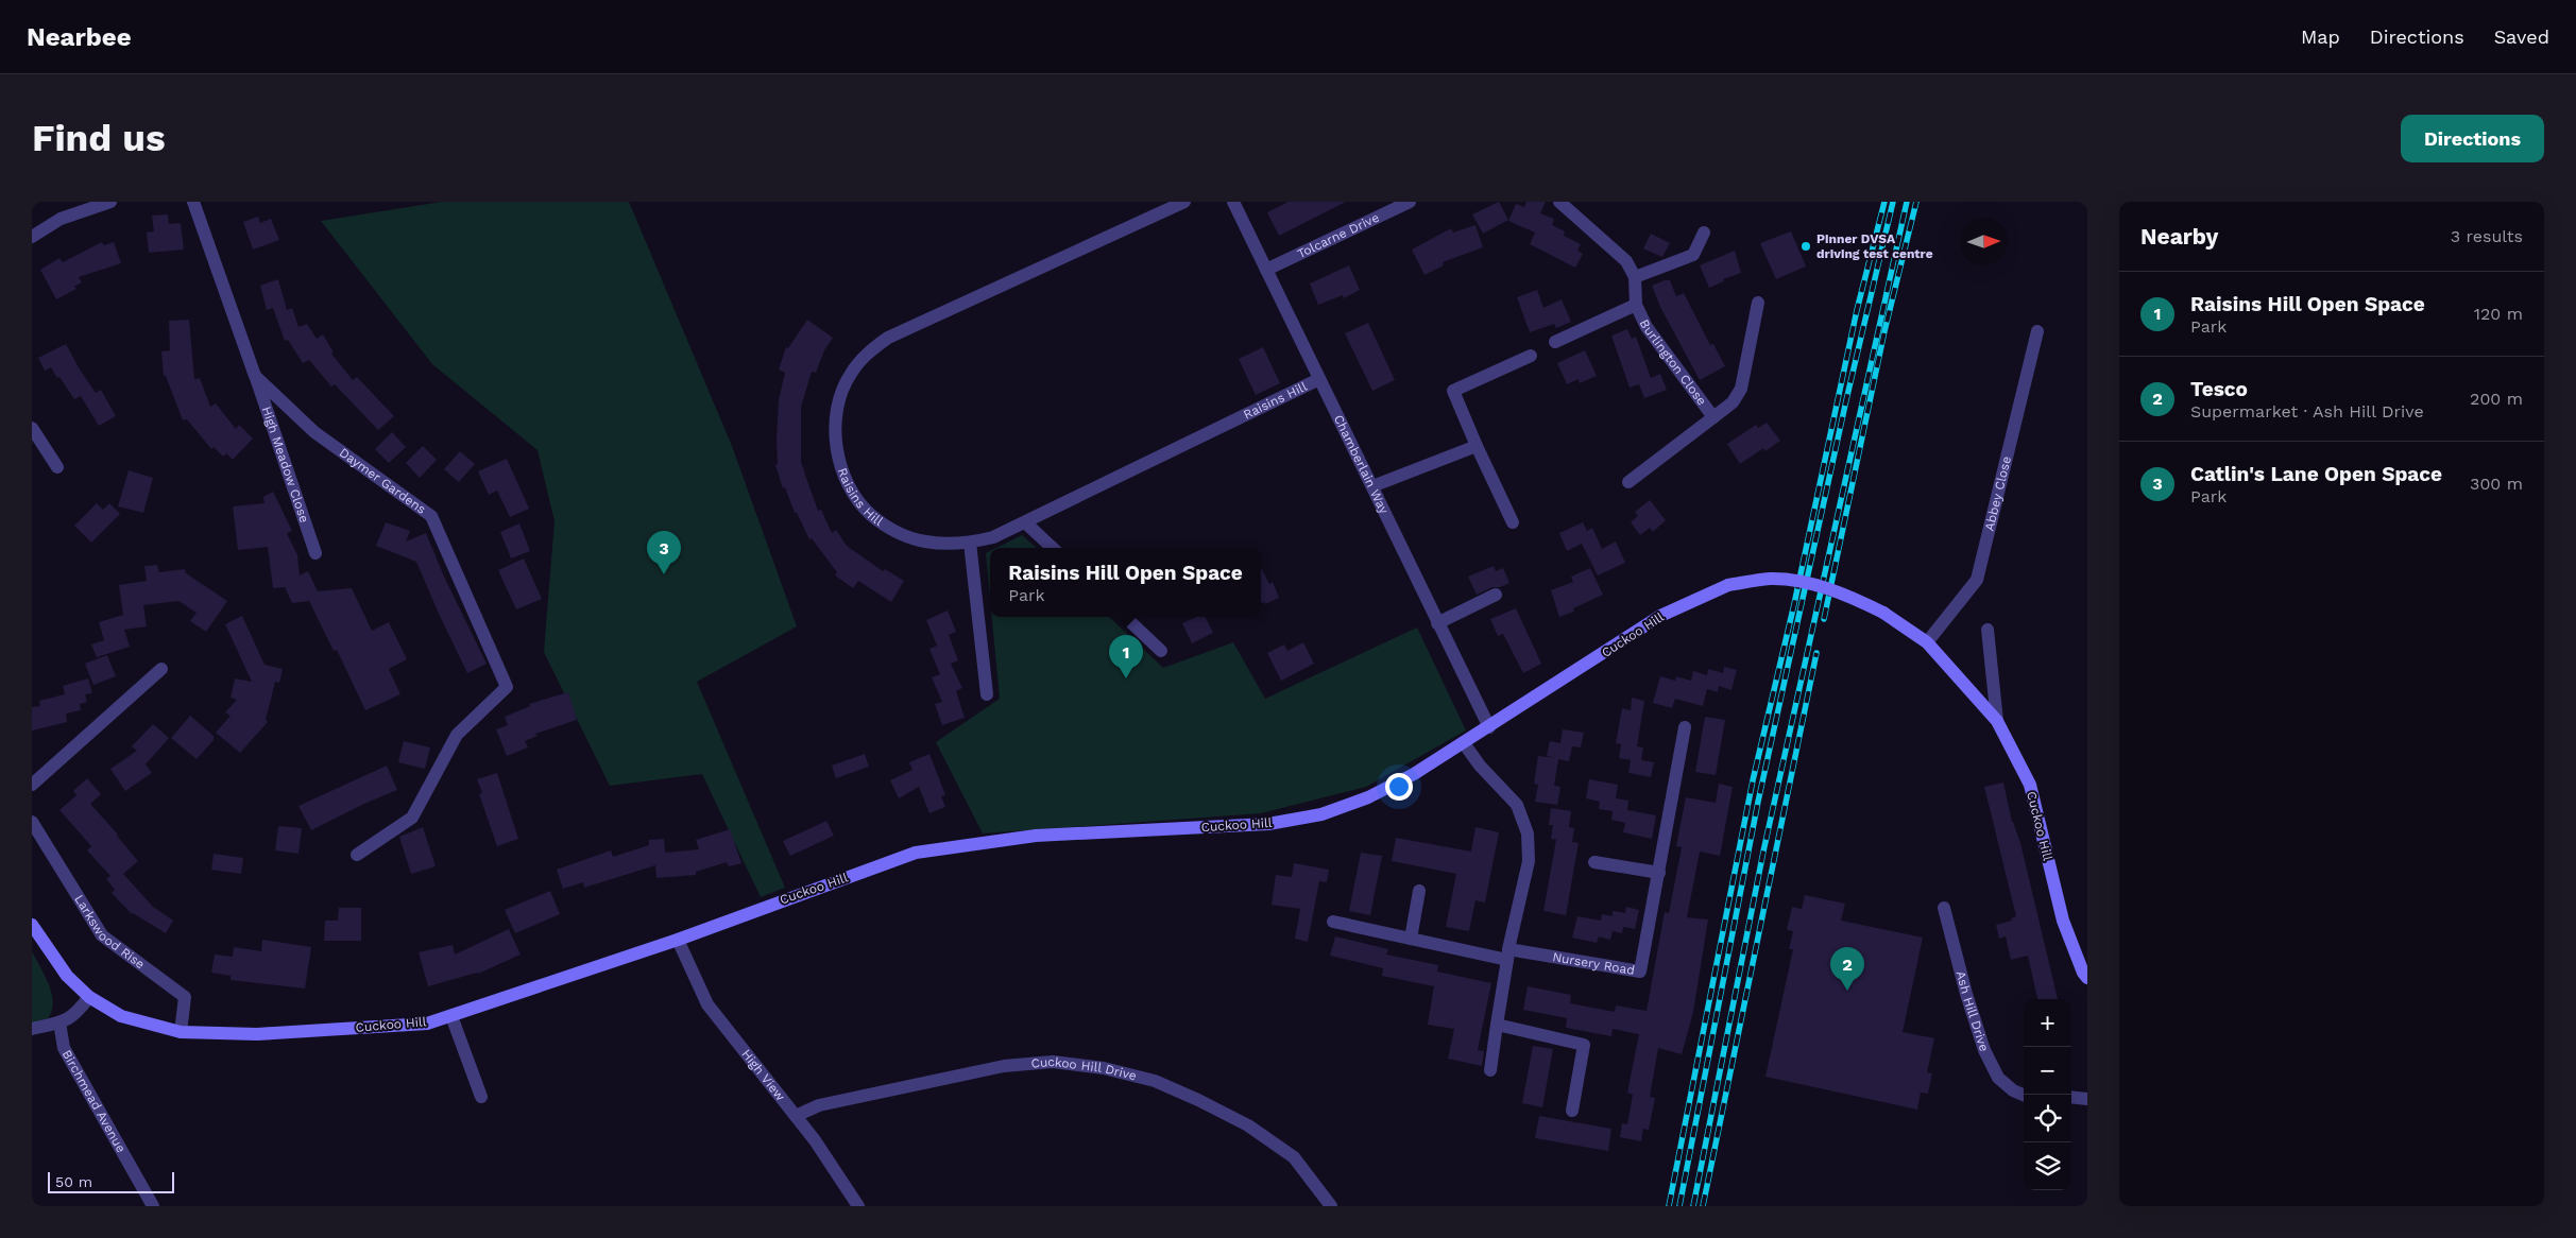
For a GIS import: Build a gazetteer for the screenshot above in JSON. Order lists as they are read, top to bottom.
{
  "streets": {
    "main road": ["Cuckoo Hill"],
    "street": [
      "Tolcarne Drive",
      "Burlington Close",
      "Raisins Hill",
      "High Meadow Close",
      "Chamberlain Way",
      "Daymer Gardens",
      "Abbey Close",
      "Larkswood Rise",
      "Nursery Road",
      "Ash Hill Drive",
      "Cuckoo Hill Drive",
      "High View",
      "Birchmead Avenue"
    ]
  },
  "crossings": [
    ["Tolcarne Drive", "Chamberlain Way"],
    ["Raisins Hill", "Chamberlain Way"],
    ["High Meadow Close", "Daymer Gardens"],
    ["Chamberlain Way", "Cuckoo Hill"],
    ["Abbey Close", "Cuckoo Hill"],
    ["Cuckoo Hill", "Larkswood Rise"],
    ["Cuckoo Hill", "High View"],
    ["Cuckoo Hill Drive", "High View"]
  ],
  "places": ["Pinner DVSA driving test centre"],
  "scale_bar": "50 m",
  "north": "right",
  "page": {
    "header": "Nearbee",
    "nav": ["Map", "Directions", "Saved"],
    "buttons": "Directions",
    "title": "Find us",
    "heading": ["Nearby", "3 results"],
    "list": [
      {
        "mark": "1",
        "name": "Raisins Hill Open Space",
        "note": "Park",
        "value": "120 m"
      },
      {
        "mark": "2",
        "name": "Tesco",
        "note": "Supermarket · Ash Hill Drive",
        "value": "200 m"
      },
      {
        "mark": "3",
        "name": "Catlin's Lane Open Space",
        "note": "Park",
        "value": "300 m"
      }
    ],
    "pins": ["3", "1", "2"],
    "popup": ["Raisins Hill Open Space", "Park"],
    "map_buttons": ["+", "−"],
    "scale": "50 m"
  }
}
